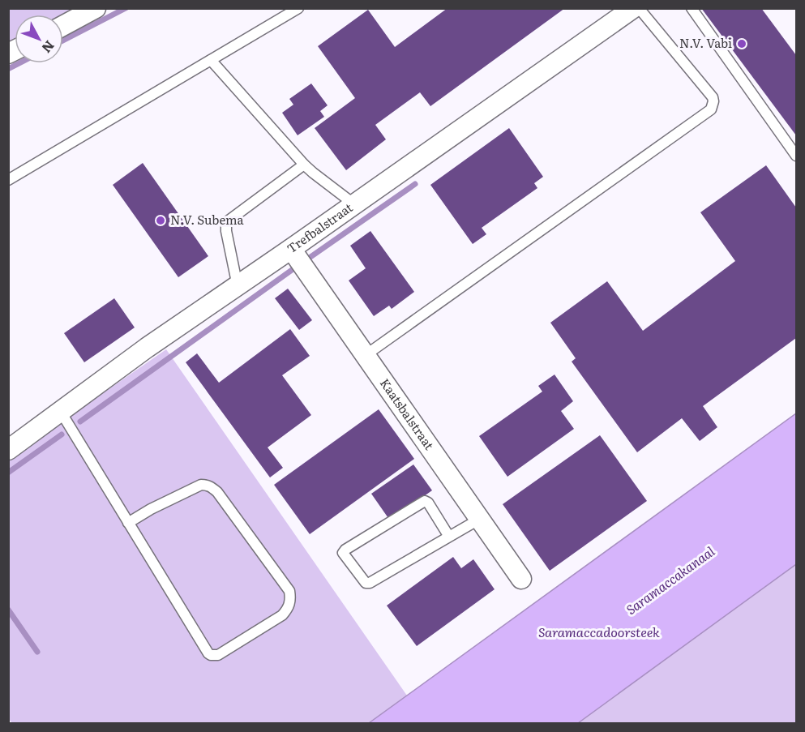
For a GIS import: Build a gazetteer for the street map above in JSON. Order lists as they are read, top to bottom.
{
  "streets": {
    "street": ["Trefbalstraat", "Kaatsbalstraat"]
  },
  "crossings": [
    ["Trefbalstraat", "Kaatsbalstraat"]
  ],
  "water": ["Saramaccakanaal", "Saramaccadoorsteek"],
  "places": ["N.V. Vabi", "N.V. Subema"],
  "north": "bottom right"
}
